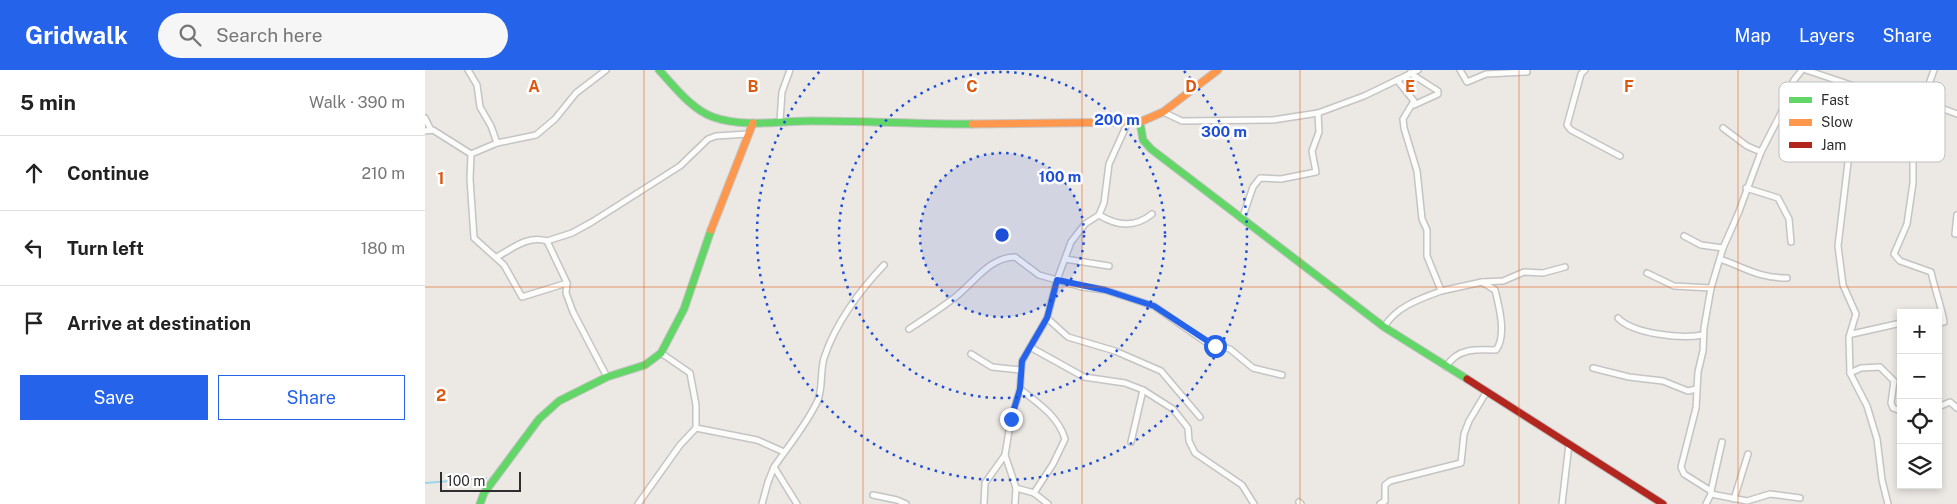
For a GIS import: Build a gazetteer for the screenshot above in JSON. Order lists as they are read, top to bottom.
{
  "legend": ["Fast", "Slow", "Jam"],
  "scale_bar": "100 m",
  "page": {
    "header": "Gridwalk",
    "search": "Search here",
    "nav": ["Map", "Layers", "Share"],
    "heading": ["5 min", "Walk · 390 m"],
    "list": [
      ["Continue", "210 m"],
      ["Turn left", "180 m"],
      "Arrive at destination"
    ],
    "map_buttons": ["+", "−"],
    "buttons": ["Save", "Share"],
    "scale": "100 m"
  },
  "grid": {
    "columns": [
      "A",
      "B",
      "C",
      "D",
      "E",
      "F"
    ],
    "rows": ["1", "2"]
  },
  "rings": ["200 m", "300 m", "100 m"]
}
